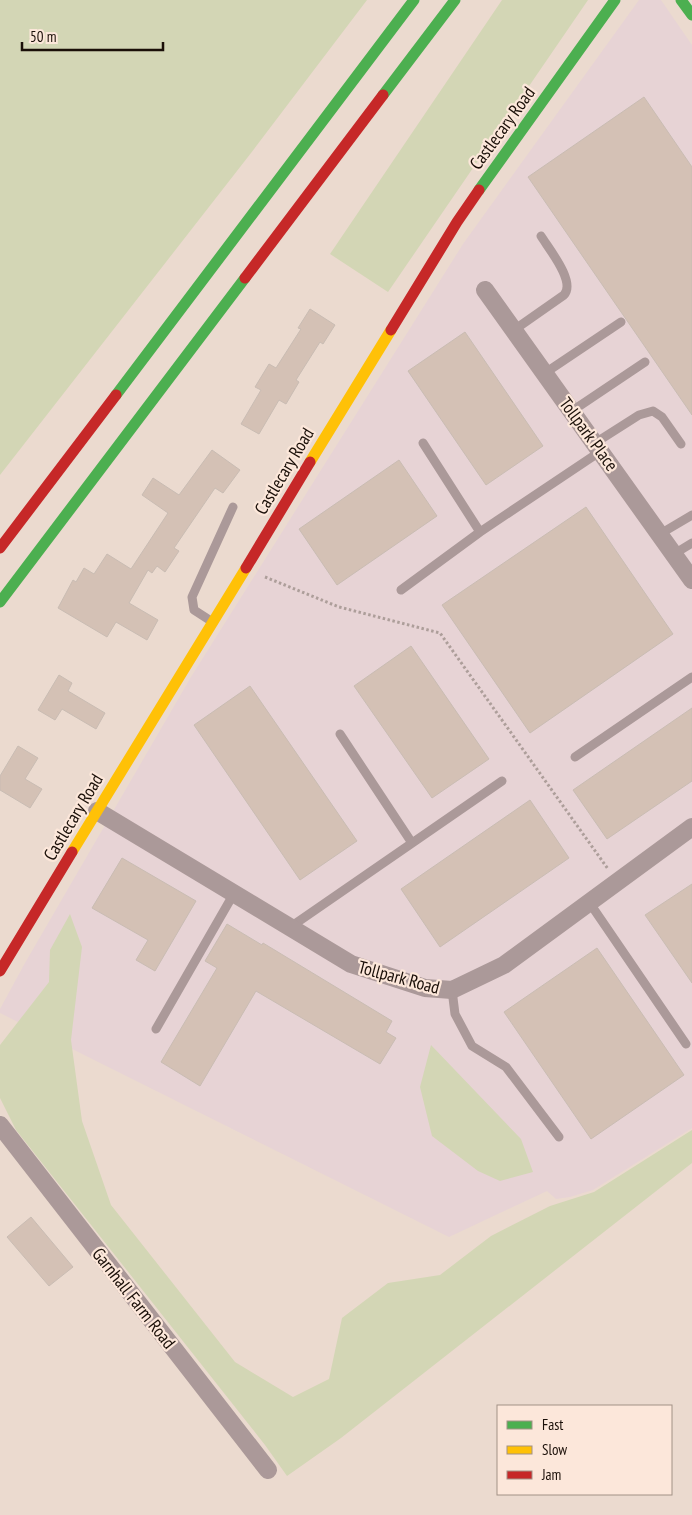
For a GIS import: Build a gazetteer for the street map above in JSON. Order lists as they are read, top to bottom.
{
  "streets": {
    "main road": ["Castlecary Road"],
    "street": ["Tollpark Place", "Tollpark Road", "Garnhall Farm Road"]
  },
  "crossings": [
    ["Castlecary Road", "Tollpark Road"]
  ],
  "legend": ["Fast", "Slow", "Jam"],
  "scale_bar": "50 m"
}
